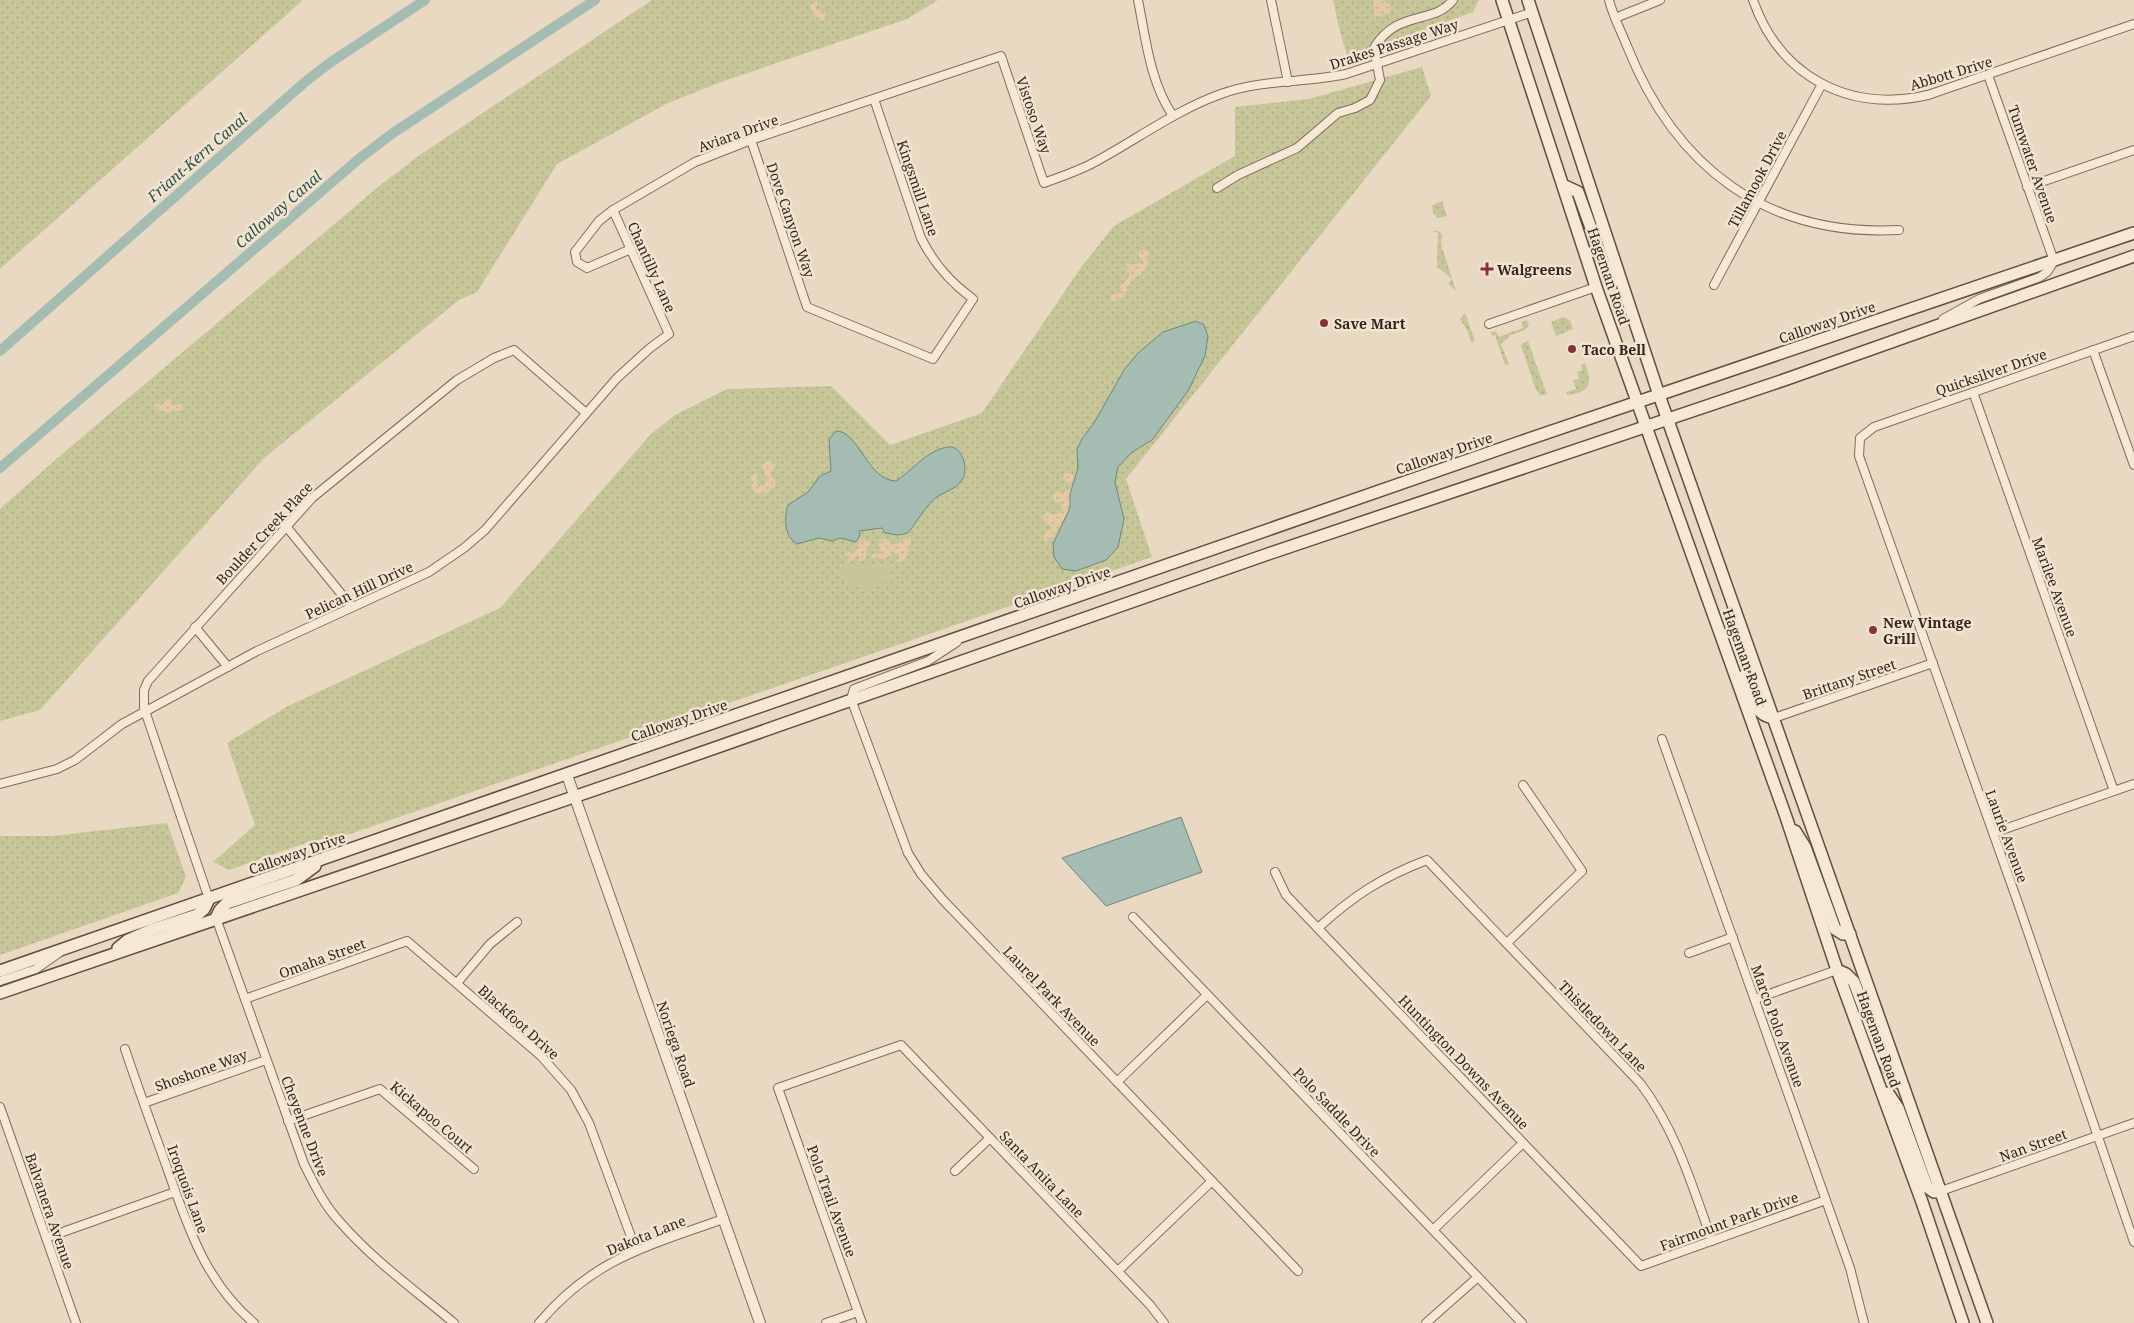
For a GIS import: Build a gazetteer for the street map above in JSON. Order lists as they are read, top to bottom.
{
  "streets": {
    "main road": ["Hageman Road", "Calloway Drive"],
    "street": [
      "Drakes Passage Way",
      "Abbott Drive",
      "Vistoso Way",
      "Aviara Drive",
      "Tumwater Avenue",
      "Tillamook Drive",
      "Kingsmill Lane",
      "Dove Canyon Way",
      "Chantilly Lane",
      "Quicksilver Drive",
      "Boulder Creek Place",
      "Marilee Avenue",
      "Pelican Hill Drive",
      "Brittany Street",
      "Laurie Avenue",
      "Omaha Street",
      "Laurel Park Avenue",
      "Blackfoot Drive",
      "Thistledown Lane",
      "Marco Polo Avenue",
      "Noriega Road",
      "Huntington Downs Avenue",
      "Shoshone Way",
      "Polo Saddle Drive",
      "Kickapoo Court",
      "Cheyenne Drive",
      "Nan Street",
      "Santa Anita Lane",
      "Iroquois Lane",
      "Polo Trail Avenue",
      "Balvanera Avenue",
      "Fairmount Park Drive",
      "Dakota Lane"
    ]
  },
  "crossings": [
    ["Drakes Passage Way", "Vistoso Way"],
    ["Drakes Passage Way", "Hageman Road"],
    ["Abbott Drive", "Tumwater Avenue"],
    ["Abbott Drive", "Tillamook Drive"],
    ["Vistoso Way", "Aviara Drive"],
    ["Aviara Drive", "Kingsmill Lane"],
    ["Aviara Drive", "Dove Canyon Way"],
    ["Aviara Drive", "Chantilly Lane"],
    ["Tumwater Avenue", "Calloway Drive"],
    ["Kingsmill Lane", "Dove Canyon Way"],
    ["Chantilly Lane", "Pelican Hill Drive"],
    ["Hageman Road", "Calloway Drive"],
    ["Hageman Road", "Brittany Street"],
    ["Hageman Road", "Nan Street"],
    ["Calloway Drive", "Noriega Road"],
    ["Quicksilver Drive", "Marilee Avenue"],
    ["Quicksilver Drive", "Laurie Avenue"],
    ["Boulder Creek Place", "Pelican Hill Drive"],
    ["Brittany Street", "Laurie Avenue"],
    ["Laurie Avenue", "Nan Street"],
    ["Omaha Street", "Blackfoot Drive"],
    ["Omaha Street", "Cheyenne Drive"],
    ["Blackfoot Drive", "Dakota Lane"],
    ["Thistledown Lane", "Huntington Downs Avenue"],
    ["Thistledown Lane", "Fairmount Park Drive"],
    ["Marco Polo Avenue", "Fairmount Park Drive"],
    ["Noriega Road", "Dakota Lane"],
    ["Huntington Downs Avenue", "Fairmount Park Drive"],
    ["Shoshone Way", "Cheyenne Drive"],
    ["Shoshone Way", "Iroquois Lane"],
    ["Kickapoo Court", "Cheyenne Drive"],
    ["Santa Anita Lane", "Polo Trail Avenue"]
  ],
  "water": ["Friant-Kern Canal", "Calloway Canal"],
  "places": {
    "health": ["Walgreens"],
    "other": ["Save Mart", "Taco Bell", "New Vintage Grill"]
  }
}
